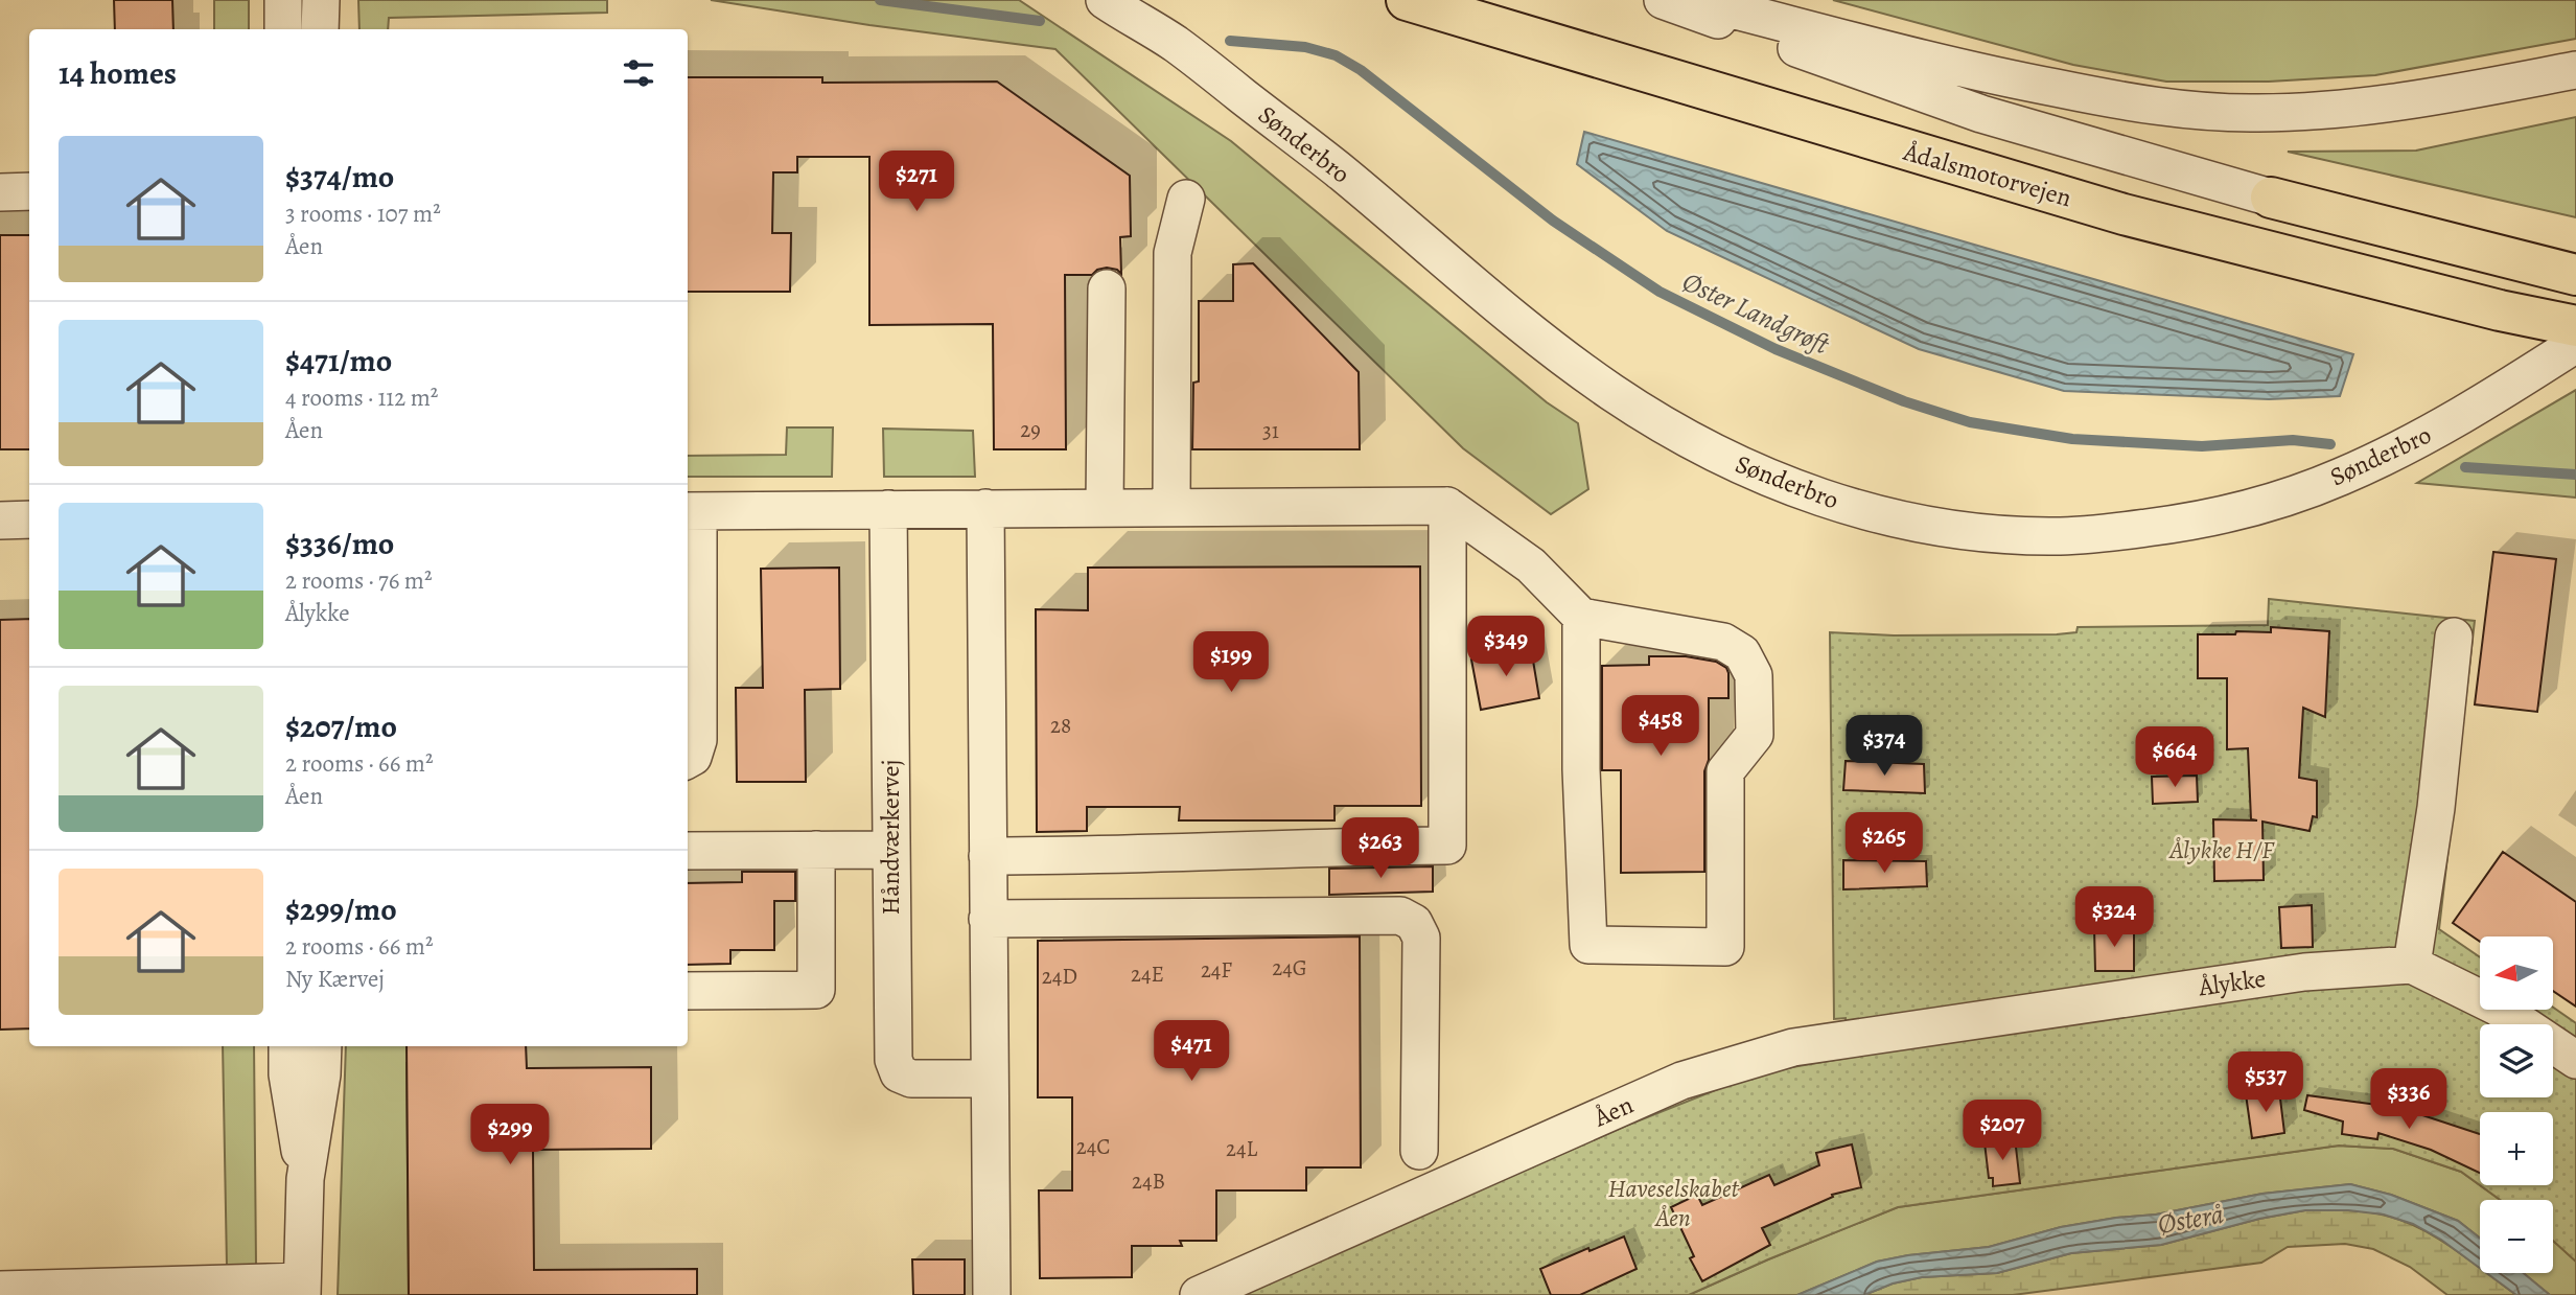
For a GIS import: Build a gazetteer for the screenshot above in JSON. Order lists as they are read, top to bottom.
{
  "streets": {
    "highway": ["Ådalsmotorvejen"],
    "street": [
      "Sønderbro",
      "Håndværkervej",
      "Ålykke",
      "Åen"
    ]
  },
  "crossings": [
    ["Ålykke", "Åen"]
  ],
  "water": ["Øster Landgrøft", "Østerå"],
  "parks": ["Ålykke H/F", "Haveselskabet Åen"],
  "house_numbers": [
    "29",
    "31",
    "28",
    "24G",
    "24F",
    "24E",
    "24D",
    "24C",
    "24L",
    "24B"
  ],
  "north": "left",
  "page": {
    "heading": "14 homes",
    "list": [
      {
        "name": "$374/mo",
        "note": "3 rooms · 107 m² · Åen"
      },
      {
        "name": "$471/mo",
        "note": "4 rooms · 112 m² · Åen"
      },
      {
        "name": "$336/mo",
        "note": "2 rooms · 76 m² · Ålykke"
      },
      {
        "name": "$207/mo",
        "note": "2 rooms · 66 m² · Åen"
      },
      {
        "name": "$299/mo",
        "note": "2 rooms · 66 m² · Ny Kærvej"
      }
    ],
    "price": [
      "$271",
      "$349",
      "$199",
      "$458",
      "$374",
      "$664",
      "$265",
      "$263",
      "$324",
      "$471",
      "$537",
      "$336",
      "$207",
      "$299"
    ],
    "map_buttons": ["+", "−"]
  }
}
